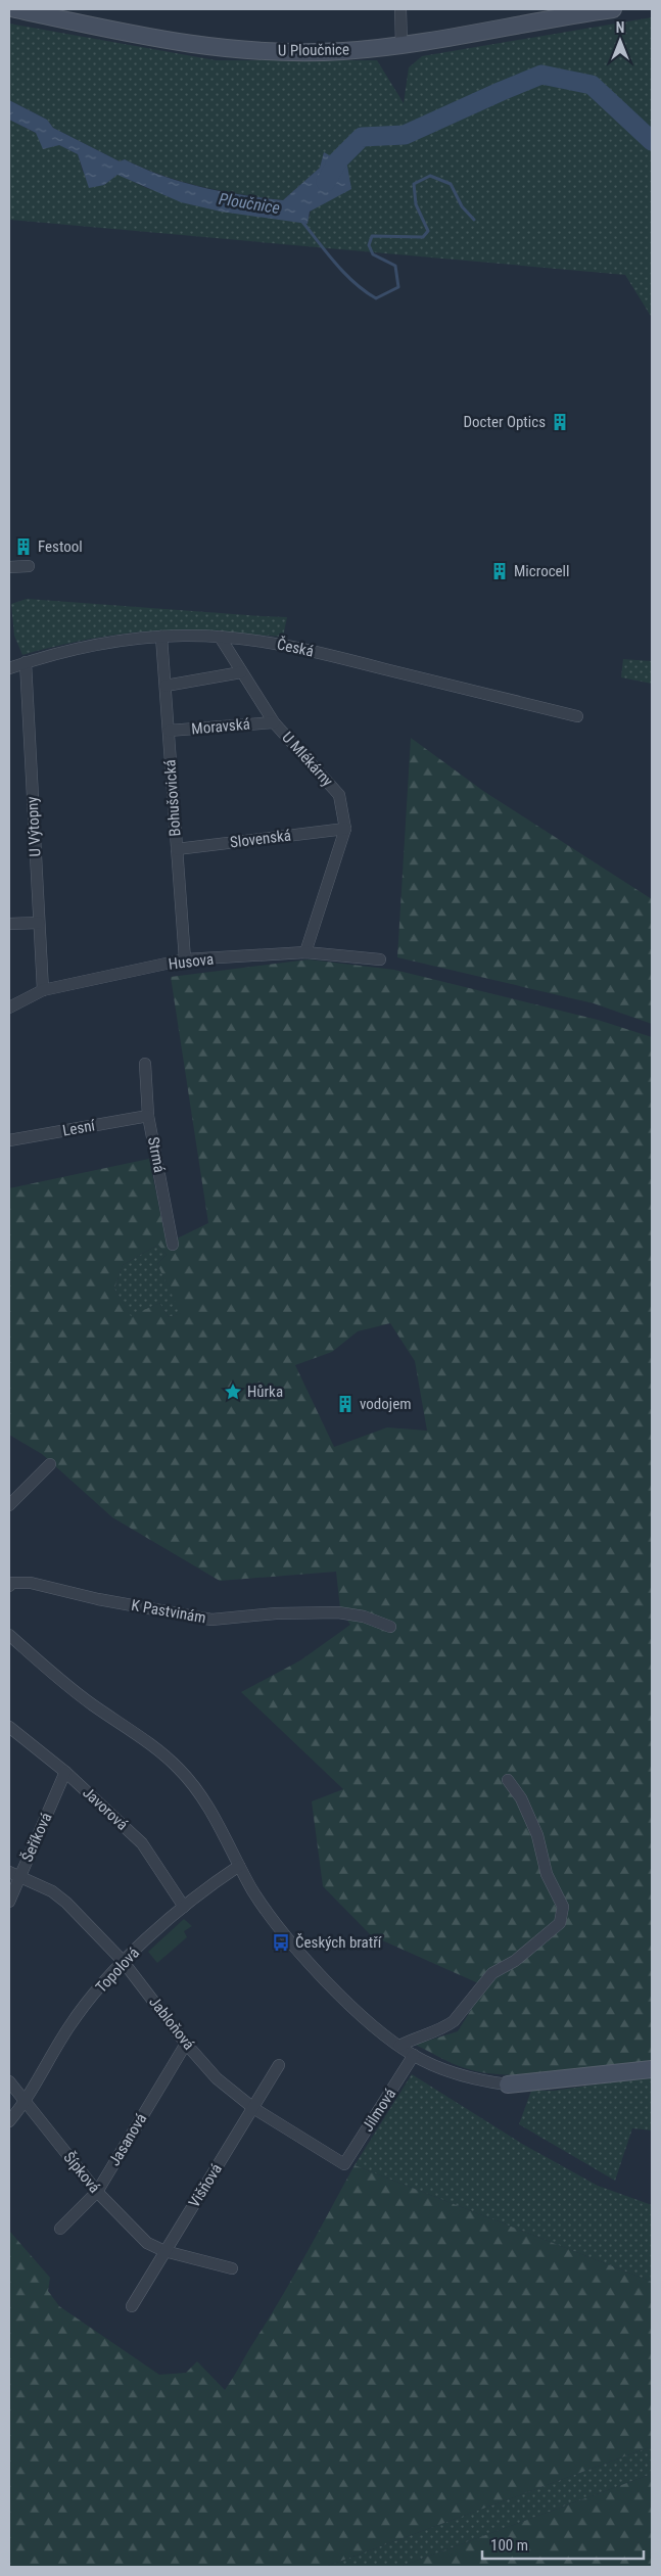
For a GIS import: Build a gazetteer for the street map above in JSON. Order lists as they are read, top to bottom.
{
  "streets": {
    "main road": ["U Ploučnice"],
    "street": [
      "Česká",
      "Moravská",
      "U Mlékárny",
      "Bohušovická",
      "U Výtopny",
      "Slovenská",
      "Husova",
      "Lesní",
      "Strmá",
      "K Pastvinám",
      "Javorová",
      "Šeříková",
      "Topolová",
      "Jabloňová",
      "Jilmová",
      "Jasanová",
      "Šípková",
      "Višňová"
    ]
  },
  "crossings": [
    ["Česká", "U Mlékárny"],
    ["Česká", "Bohušovická"],
    ["Česká", "U Výtopny"],
    ["Moravská", "U Mlékárny"],
    ["Moravská", "Bohušovická"],
    ["U Mlékárny", "Slovenská"],
    ["U Mlékárny", "Husova"],
    ["Bohušovická", "Slovenská"],
    ["Bohušovická", "Husova"],
    ["U Výtopny", "Husova"],
    ["Lesní", "Strmá"],
    ["Javorová", "Šeříková"],
    ["Javorová", "Topolová"],
    ["Šeříková", "Jabloňová"],
    ["Topolová", "Jabloňová"],
    ["Topolová", "Šípková"],
    ["Jabloňová", "Jilmová"],
    ["Jabloňová", "Jasanová"],
    ["Jabloňová", "Višňová"],
    ["Jasanová", "Šípková"],
    ["Šípková", "Višňová"]
  ],
  "water": ["Ploučnice"],
  "places": {
    "building": [
      "Docter Optics",
      "Festool",
      "Microcell",
      "vodojem"
    ],
    "place": ["Hůrka"],
    "bus stop": ["Českých bratří"]
  },
  "scale_bar": "100 m",
  "north": "top"
}
